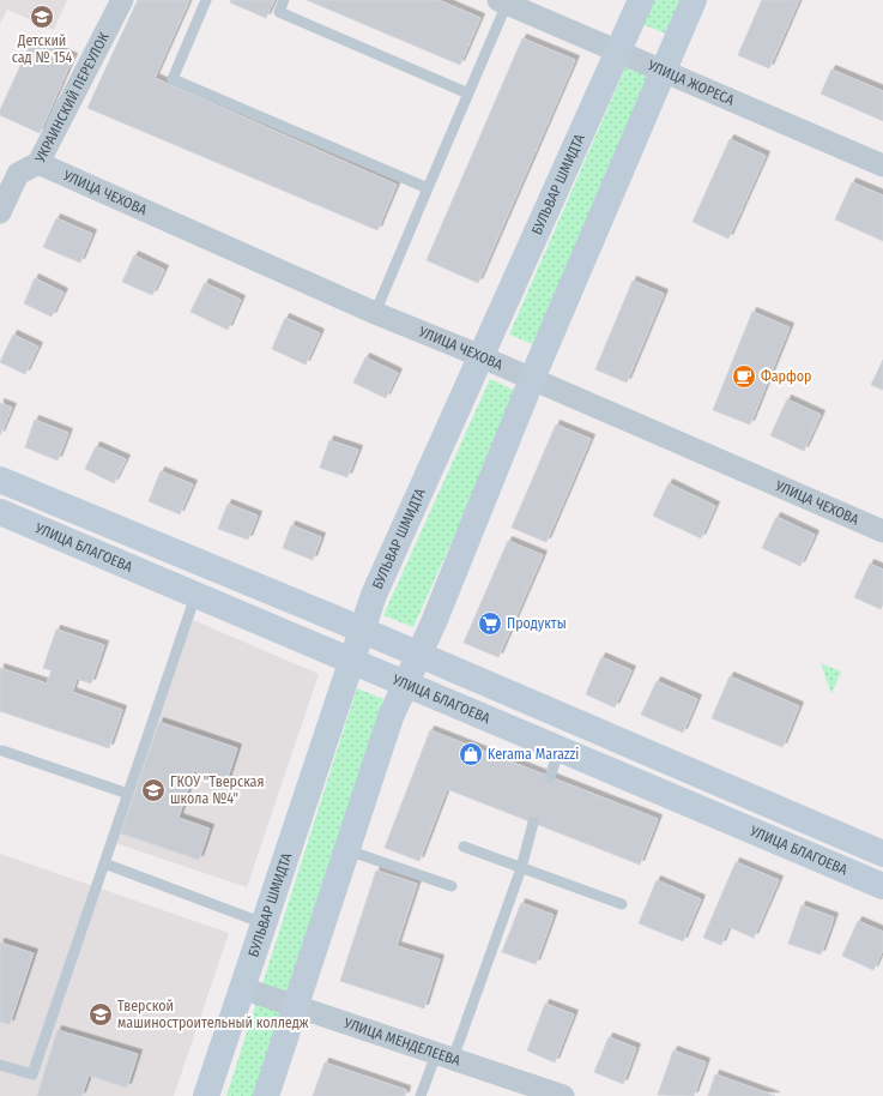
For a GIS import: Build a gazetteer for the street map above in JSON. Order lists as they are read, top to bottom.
{
  "streets": {
    "street": [
      "УЛИЦА ЖОРЕСА",
      "УКРАИНСКИЙ ПЕРЕУЛОК",
      "БУЛЬВАР ШМИДТА",
      "УЛИЦА ЧЕХОВА",
      "УЛИЦА БЛАГОЕВА",
      "УЛИЦА МЕНДЕЛЕЕВА"
    ]
  },
  "crossings": [
    ["УЛИЦА ЖОРЕСА", "БУЛЬВАР ШМИДТА"],
    ["УКРАИНСКИЙ ПЕРЕУЛОК", "УЛИЦА ЧЕХОВА"],
    ["БУЛЬВАР ШМИДТА", "УЛИЦА ЧЕХОВА"],
    ["БУЛЬВАР ШМИДТА", "УЛИЦА БЛАГОЕВА"],
    ["БУЛЬВАР ШМИДТА", "УЛИЦА МЕНДЕЛЕЕВА"]
  ],
  "places": {
    "school or university": ["Детский сад № 154", "ГКОУ \"Тверская школа №4\"", "Тверской машиностроительный колледж"],
    "cafe": ["Фарфор"],
    "supermarket": ["Продукты"],
    "shop": ["Kerama Marazzi"]
  }
}
